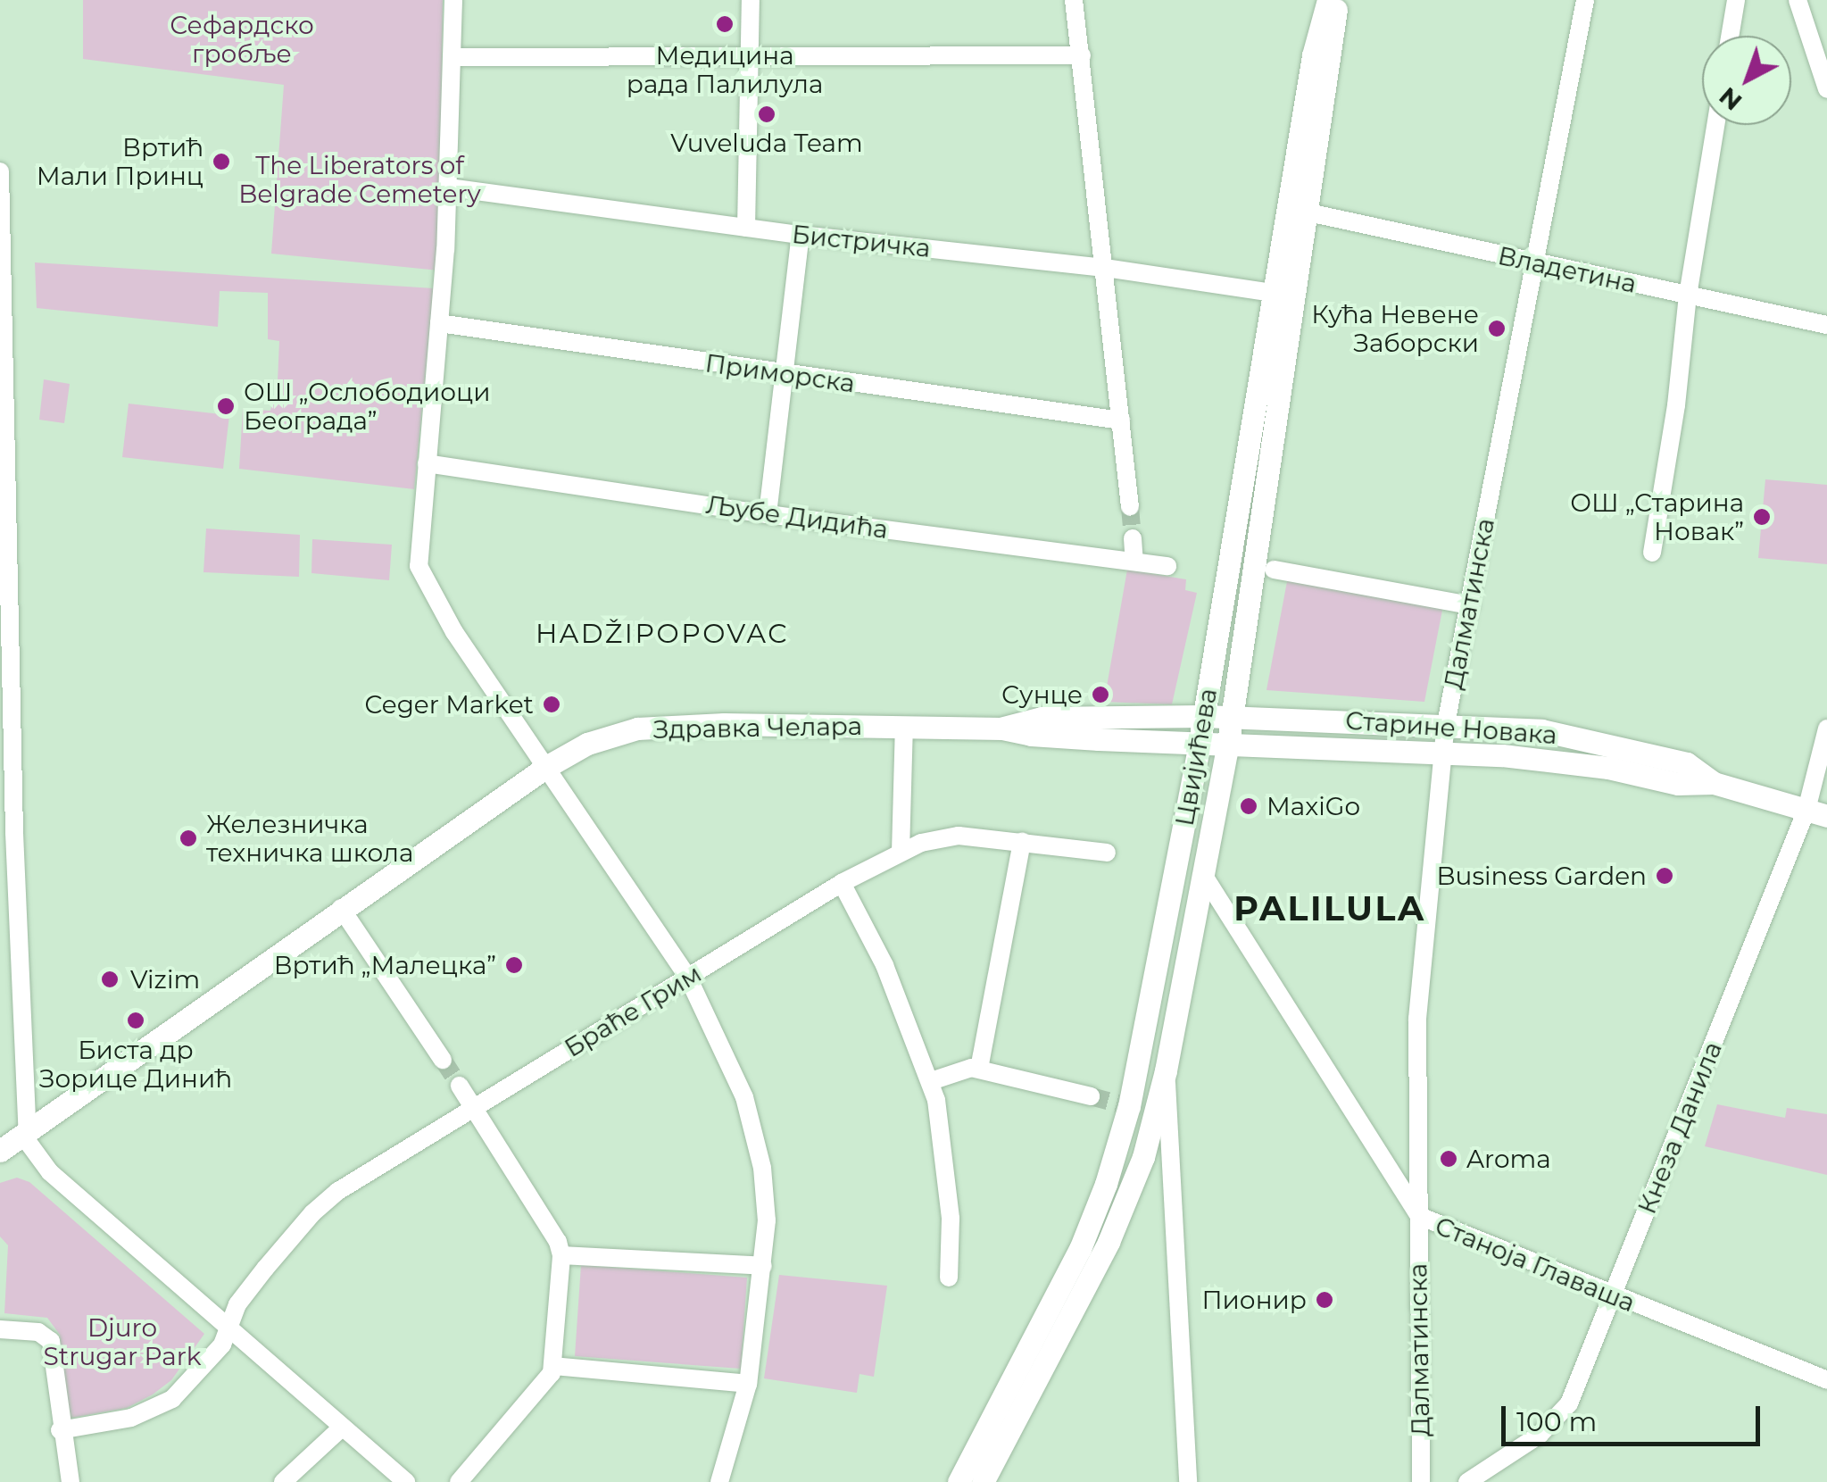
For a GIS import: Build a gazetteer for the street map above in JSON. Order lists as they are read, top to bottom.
{
  "streets": {
    "main road": ["Здравка Челара", "Старине Новака", "Цвијићева"],
    "street": [
      "Бистричка",
      "Владетина",
      "Приморска",
      "Љубе Дидића",
      "Далматинска",
      "Браће Грим",
      "Кнеза Данила",
      "Станоја Главаша"
    ]
  },
  "crossings": [
    ["Бистричка", "Цвијићева"],
    ["Владетина", "Далматинска"],
    ["Владетина", "Цвијићева"],
    ["Далматинска", "Старине Новака"],
    ["Далматинска", "Станоја Главаша"],
    ["Здравка Челара", "Старине Новака"],
    ["Здравка Челара", "Цвијићева"],
    ["Старине Новака", "Цвијићева"],
    ["Старине Новака", "Кнеза Данила"],
    ["Цвијићева", "Станоја Главаша"],
    ["Кнеза Данила", "Станоја Главаша"]
  ],
  "districts": ["HADŽIPOPOVAC", "PALILULA"],
  "parks": ["Сефардско гробље", "The Liberators of Belgrade Cemetery", "Djuro Strugar Park"],
  "places": [
    "Медицина рада Палилула",
    "Vuveluda Team",
    "Вртић Мали Принц",
    "Кућа Невене Заборски",
    "ОШ „Ослободиоци Београда”",
    "ОШ „Старина Новак”",
    "Сунце",
    "Ceger Market",
    "MaxiGo",
    "Железничка техничка школа",
    "Business Garden",
    "Вртић „Малецка”",
    "Vizim",
    "Биста др Зорице Динић",
    "Aroma",
    "Пионир"
  ],
  "scale_bar": "100 m",
  "north": "bottom left"
}
